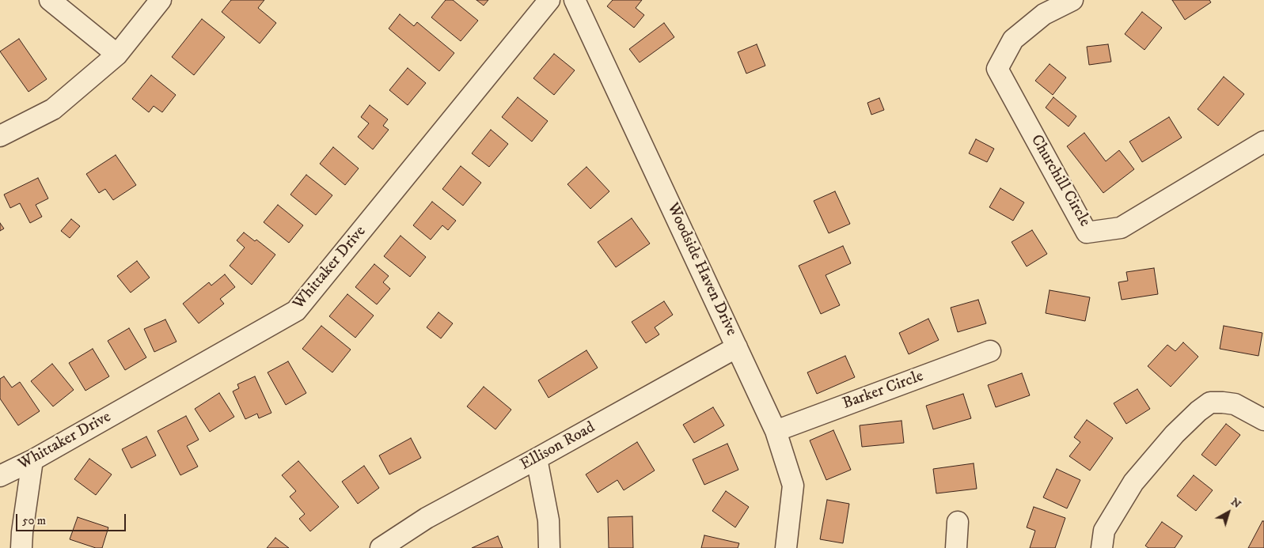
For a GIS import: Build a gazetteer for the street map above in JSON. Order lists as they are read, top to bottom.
{
  "streets": {
    "street": [
      "Churchill Circle",
      "Whittaker Drive",
      "Woodside Haven Drive",
      "Barker Circle",
      "Ellison Road"
    ]
  },
  "crossings": [
    ["Woodside Haven Drive", "Barker Circle"],
    ["Woodside Haven Drive", "Ellison Road"]
  ],
  "scale_bar": "50 m",
  "north": "top right"
}
